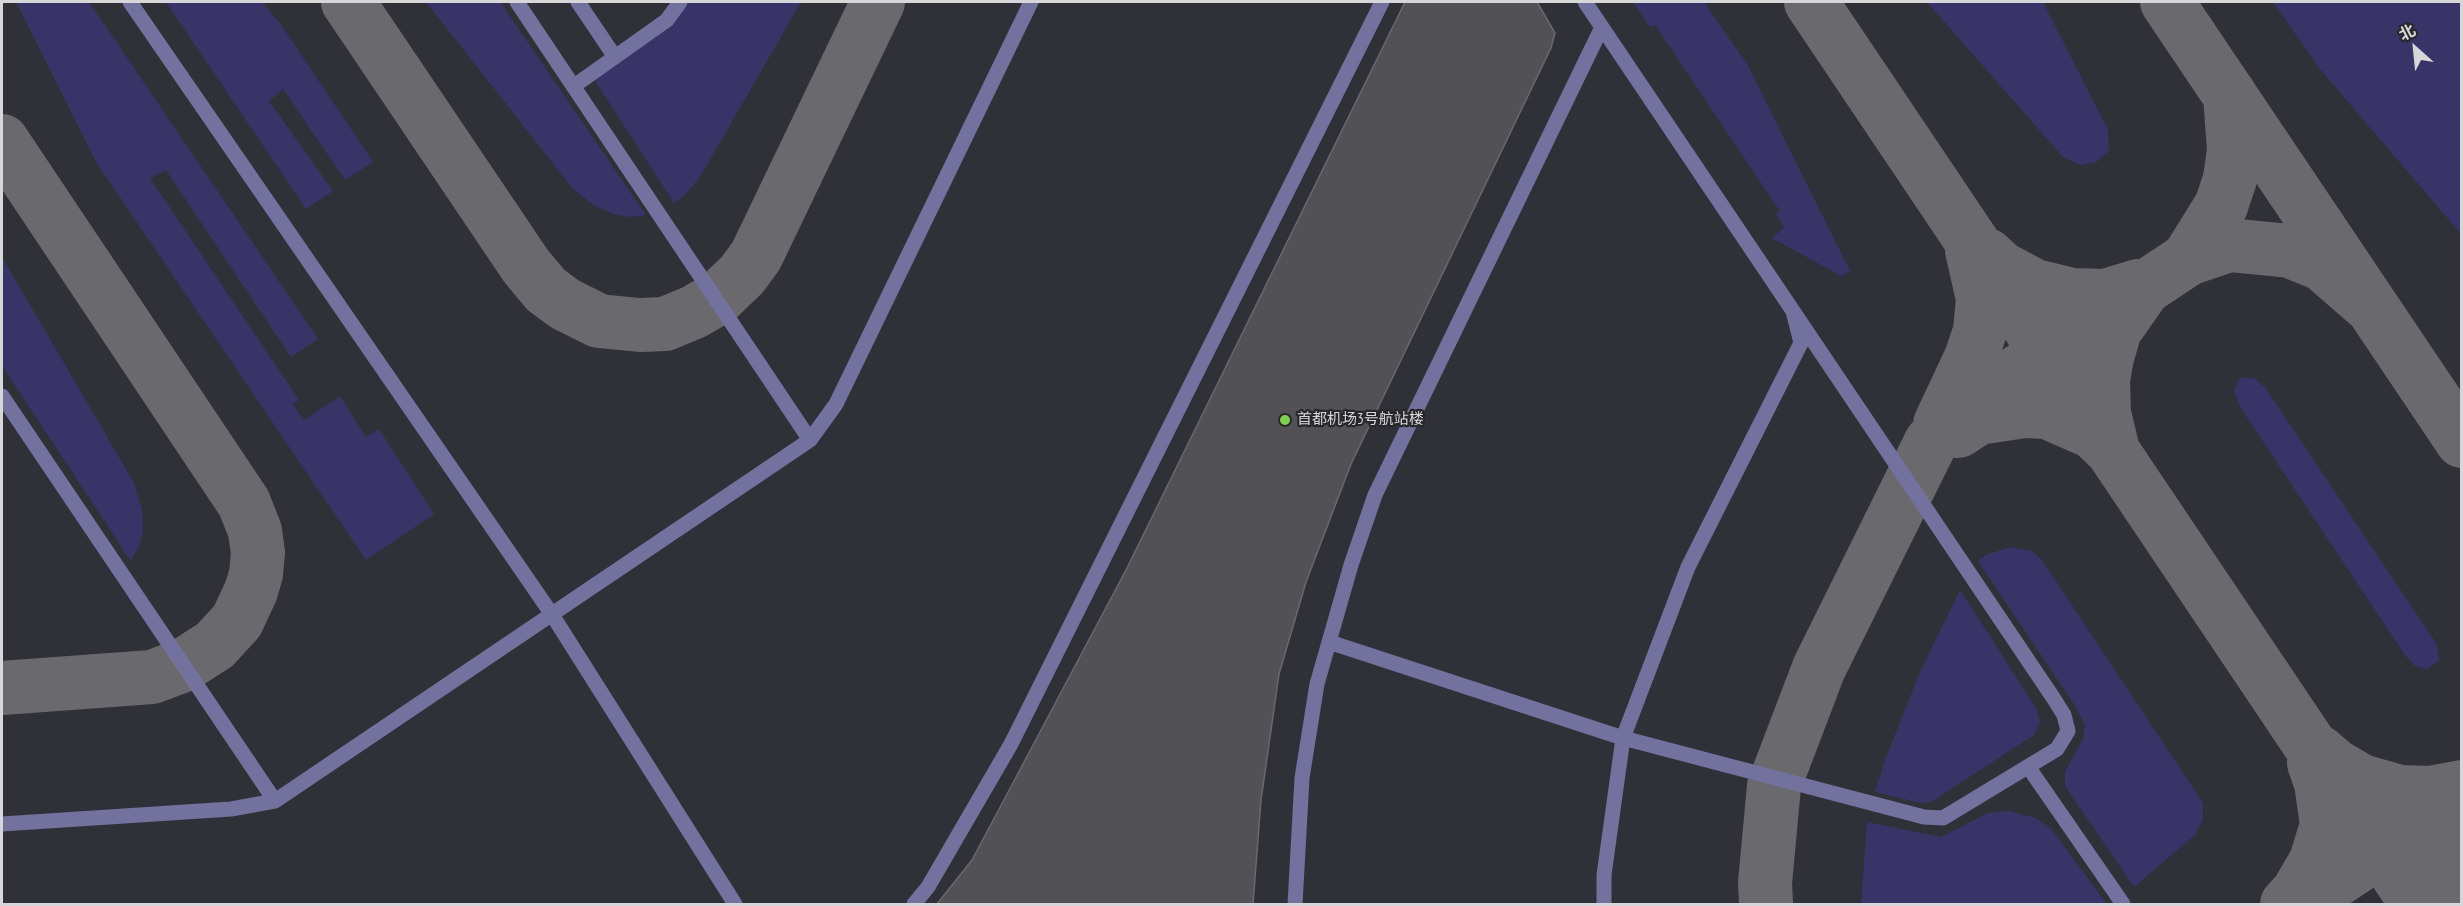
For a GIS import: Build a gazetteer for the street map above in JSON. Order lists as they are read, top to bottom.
{
  "places": ["首都机场3号航站楼"],
  "north": "top left"
}
